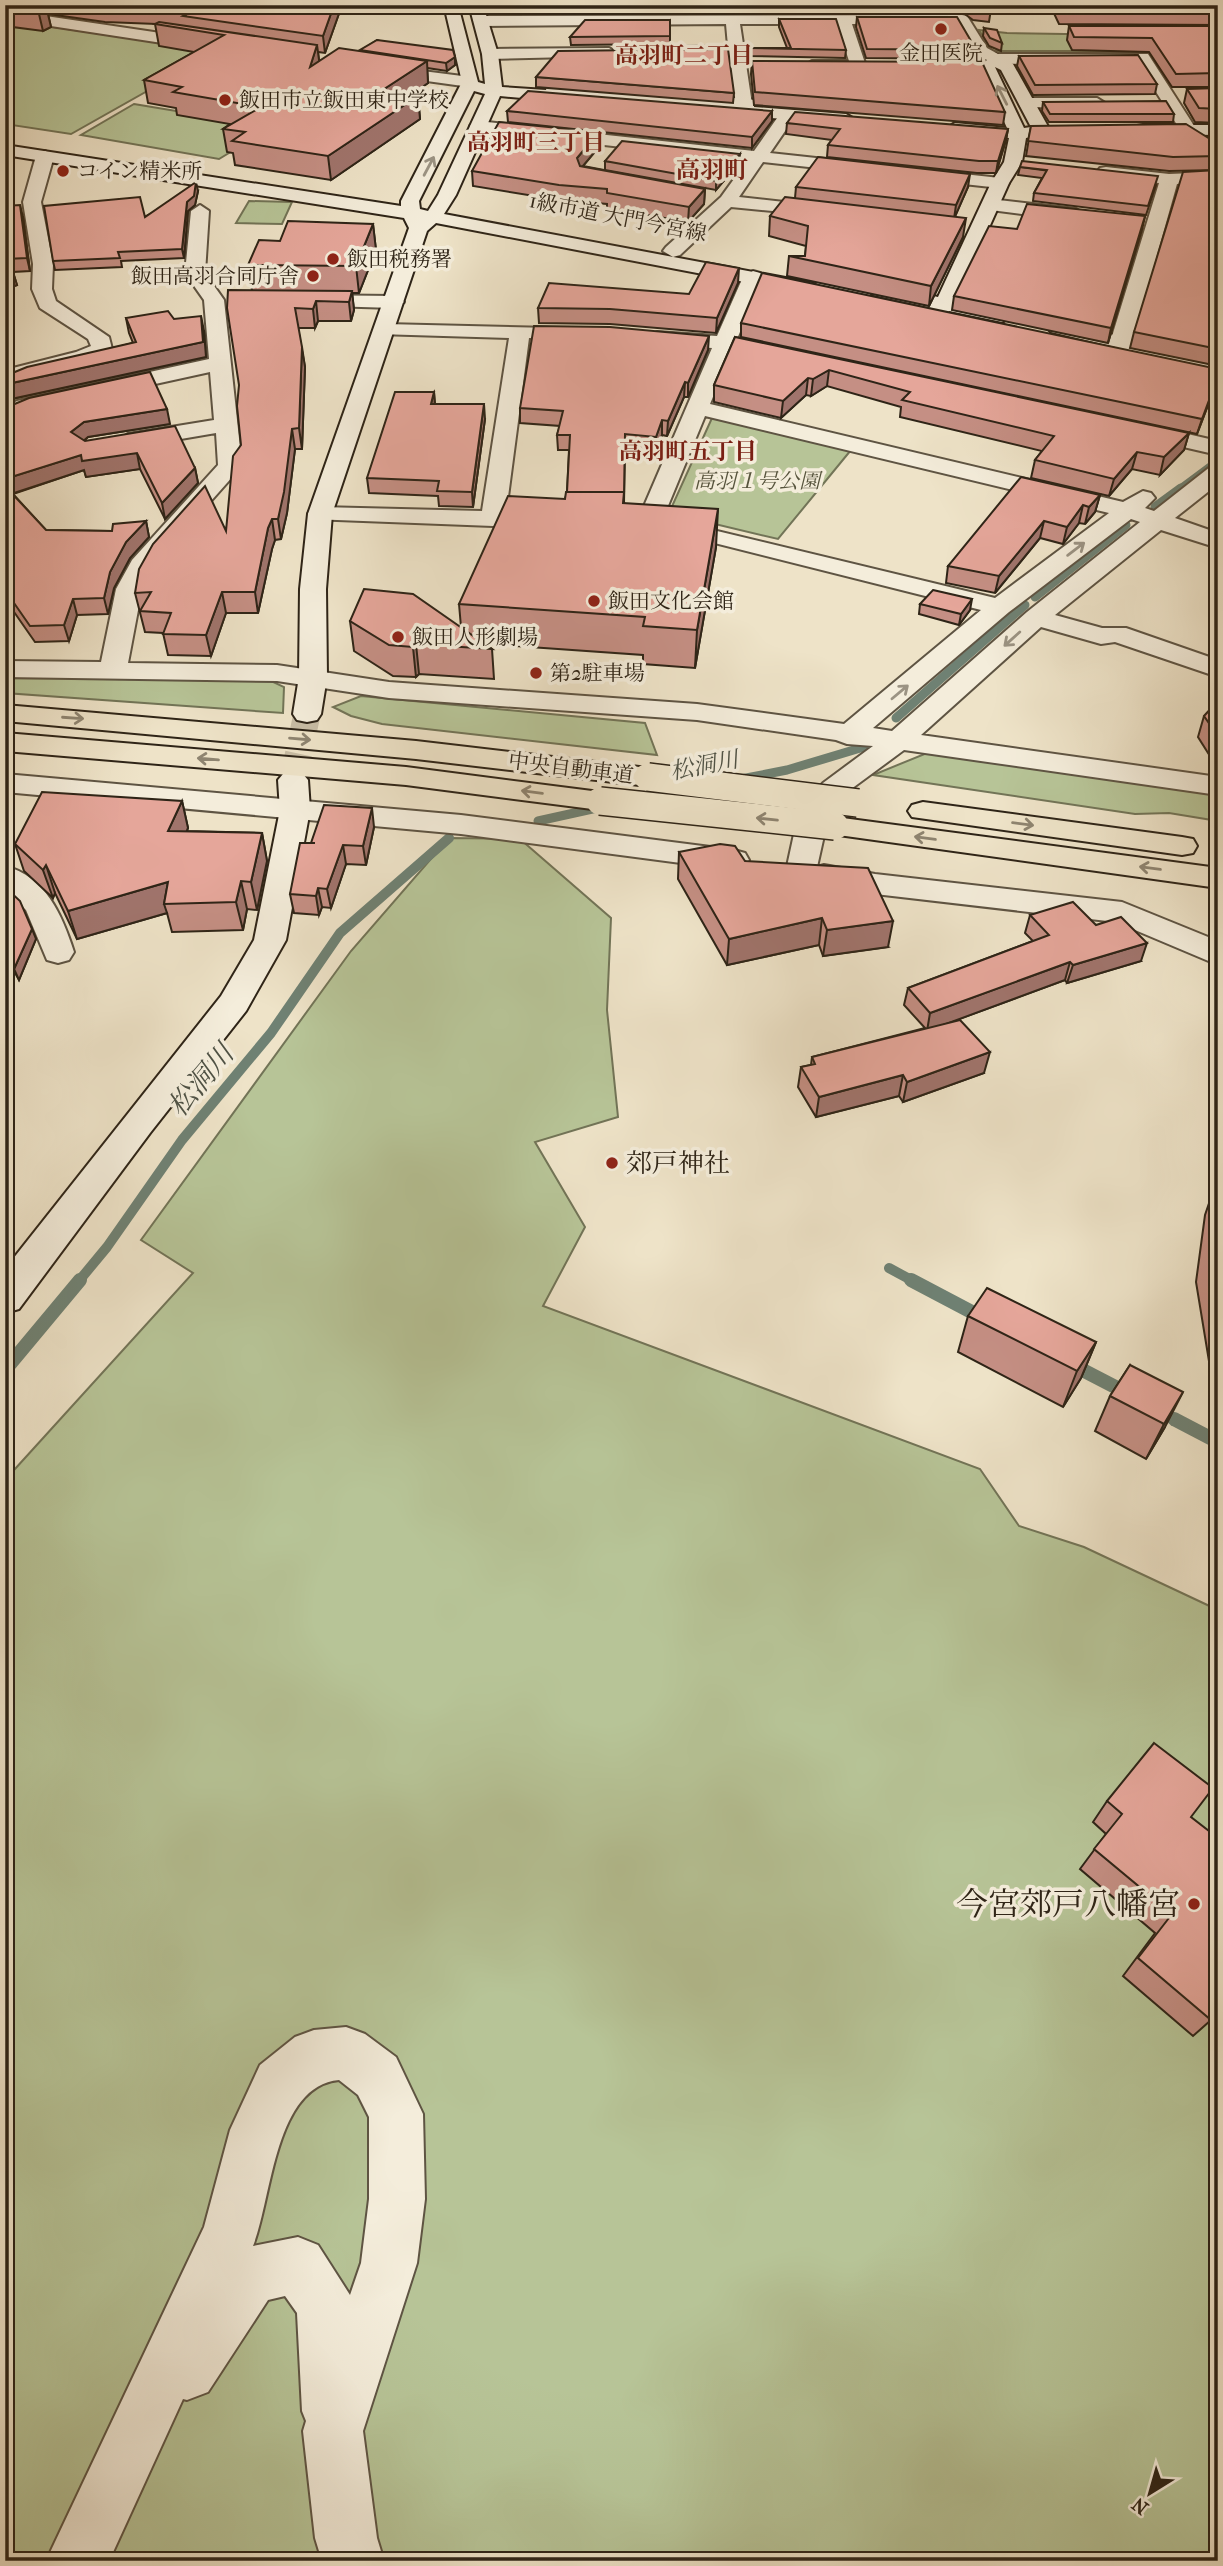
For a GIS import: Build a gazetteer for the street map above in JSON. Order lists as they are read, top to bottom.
{
  "streets": {
    "highway": ["中央自動車道"],
    "street": ["1級市道 大門今宮線"]
  },
  "districts": [
    "高羽町二丁目",
    "高羽町三丁目",
    "高羽町",
    "高羽町五丁目"
  ],
  "water": ["松洞川"],
  "parks": ["高羽１号公園"],
  "places": [
    "金田医院",
    "飯田市立飯田東中学校",
    "コイン精米所",
    "飯田税務署",
    "飯田高羽合同庁舎",
    "飯田文化会館",
    "飯田人形劇場",
    "第2駐車場",
    "郊戸神社",
    "今宮郊戸八幡宮"
  ],
  "north": "bottom left"
}
